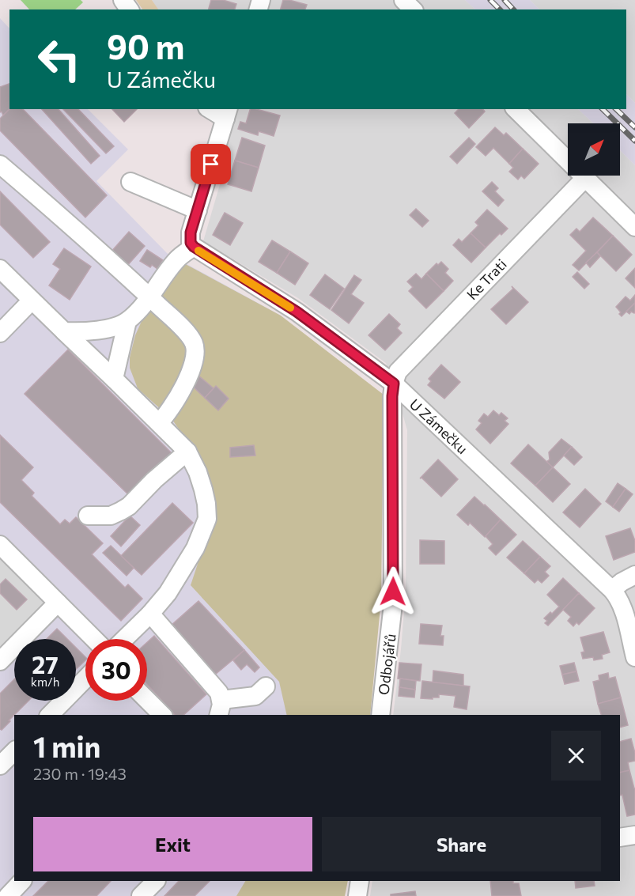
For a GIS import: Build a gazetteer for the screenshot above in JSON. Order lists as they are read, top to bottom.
{
  "streets": {
    "street": ["Ke Trati", "U Zámečku", "Odbojářů"]
  },
  "crossings": [
    ["Ke Trati", "U Zámečku"],
    ["Ke Trati", "Odbojářů"],
    ["U Zámečku", "Odbojářů"]
  ],
  "north": "top right",
  "page": {
    "turn": ["90 m", "U Zámečku"],
    "speed": "27 km/h",
    "limit": "30",
    "heading": ["1 min", "230 m · 19:43"],
    "buttons": ["Exit", "Share"]
  }
}
